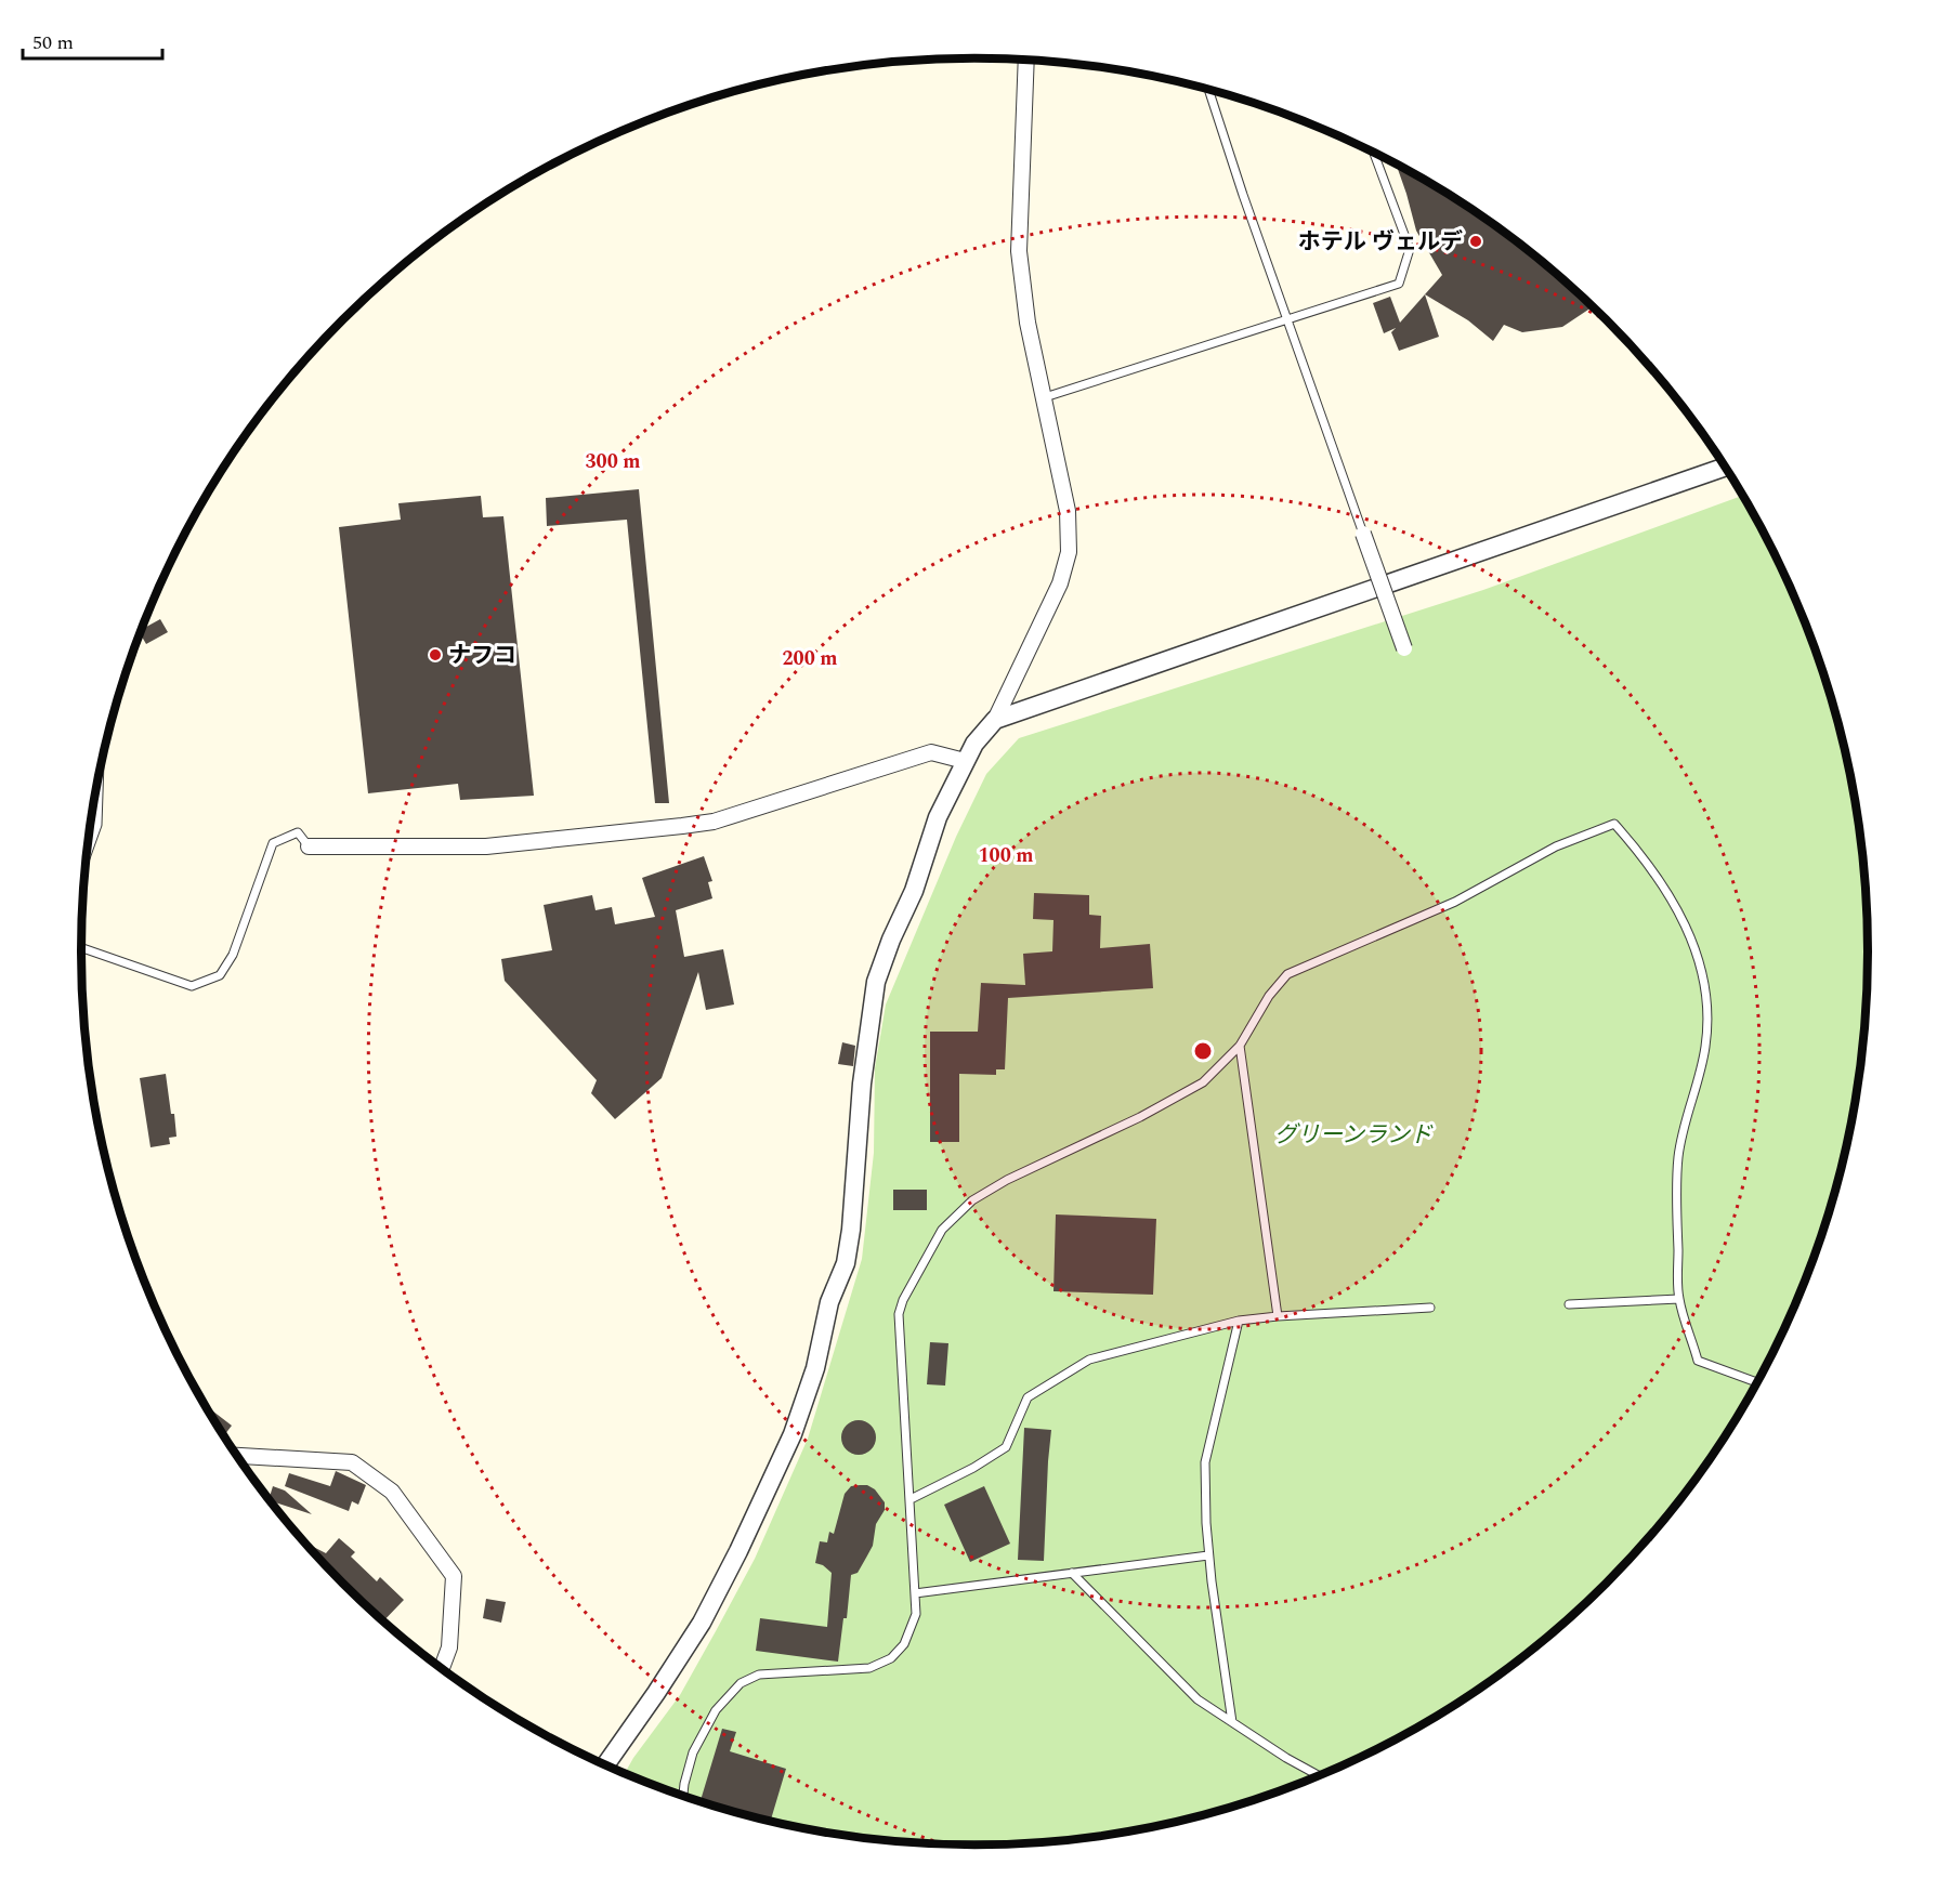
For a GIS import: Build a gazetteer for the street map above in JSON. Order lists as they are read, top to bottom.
{
  "parks": ["グリーンランド"],
  "places": ["ホテル ヴェルデ", "ナフコ"],
  "scale_bar": "50 m",
  "rings": ["300 m", "200 m", "100 m"]
}
